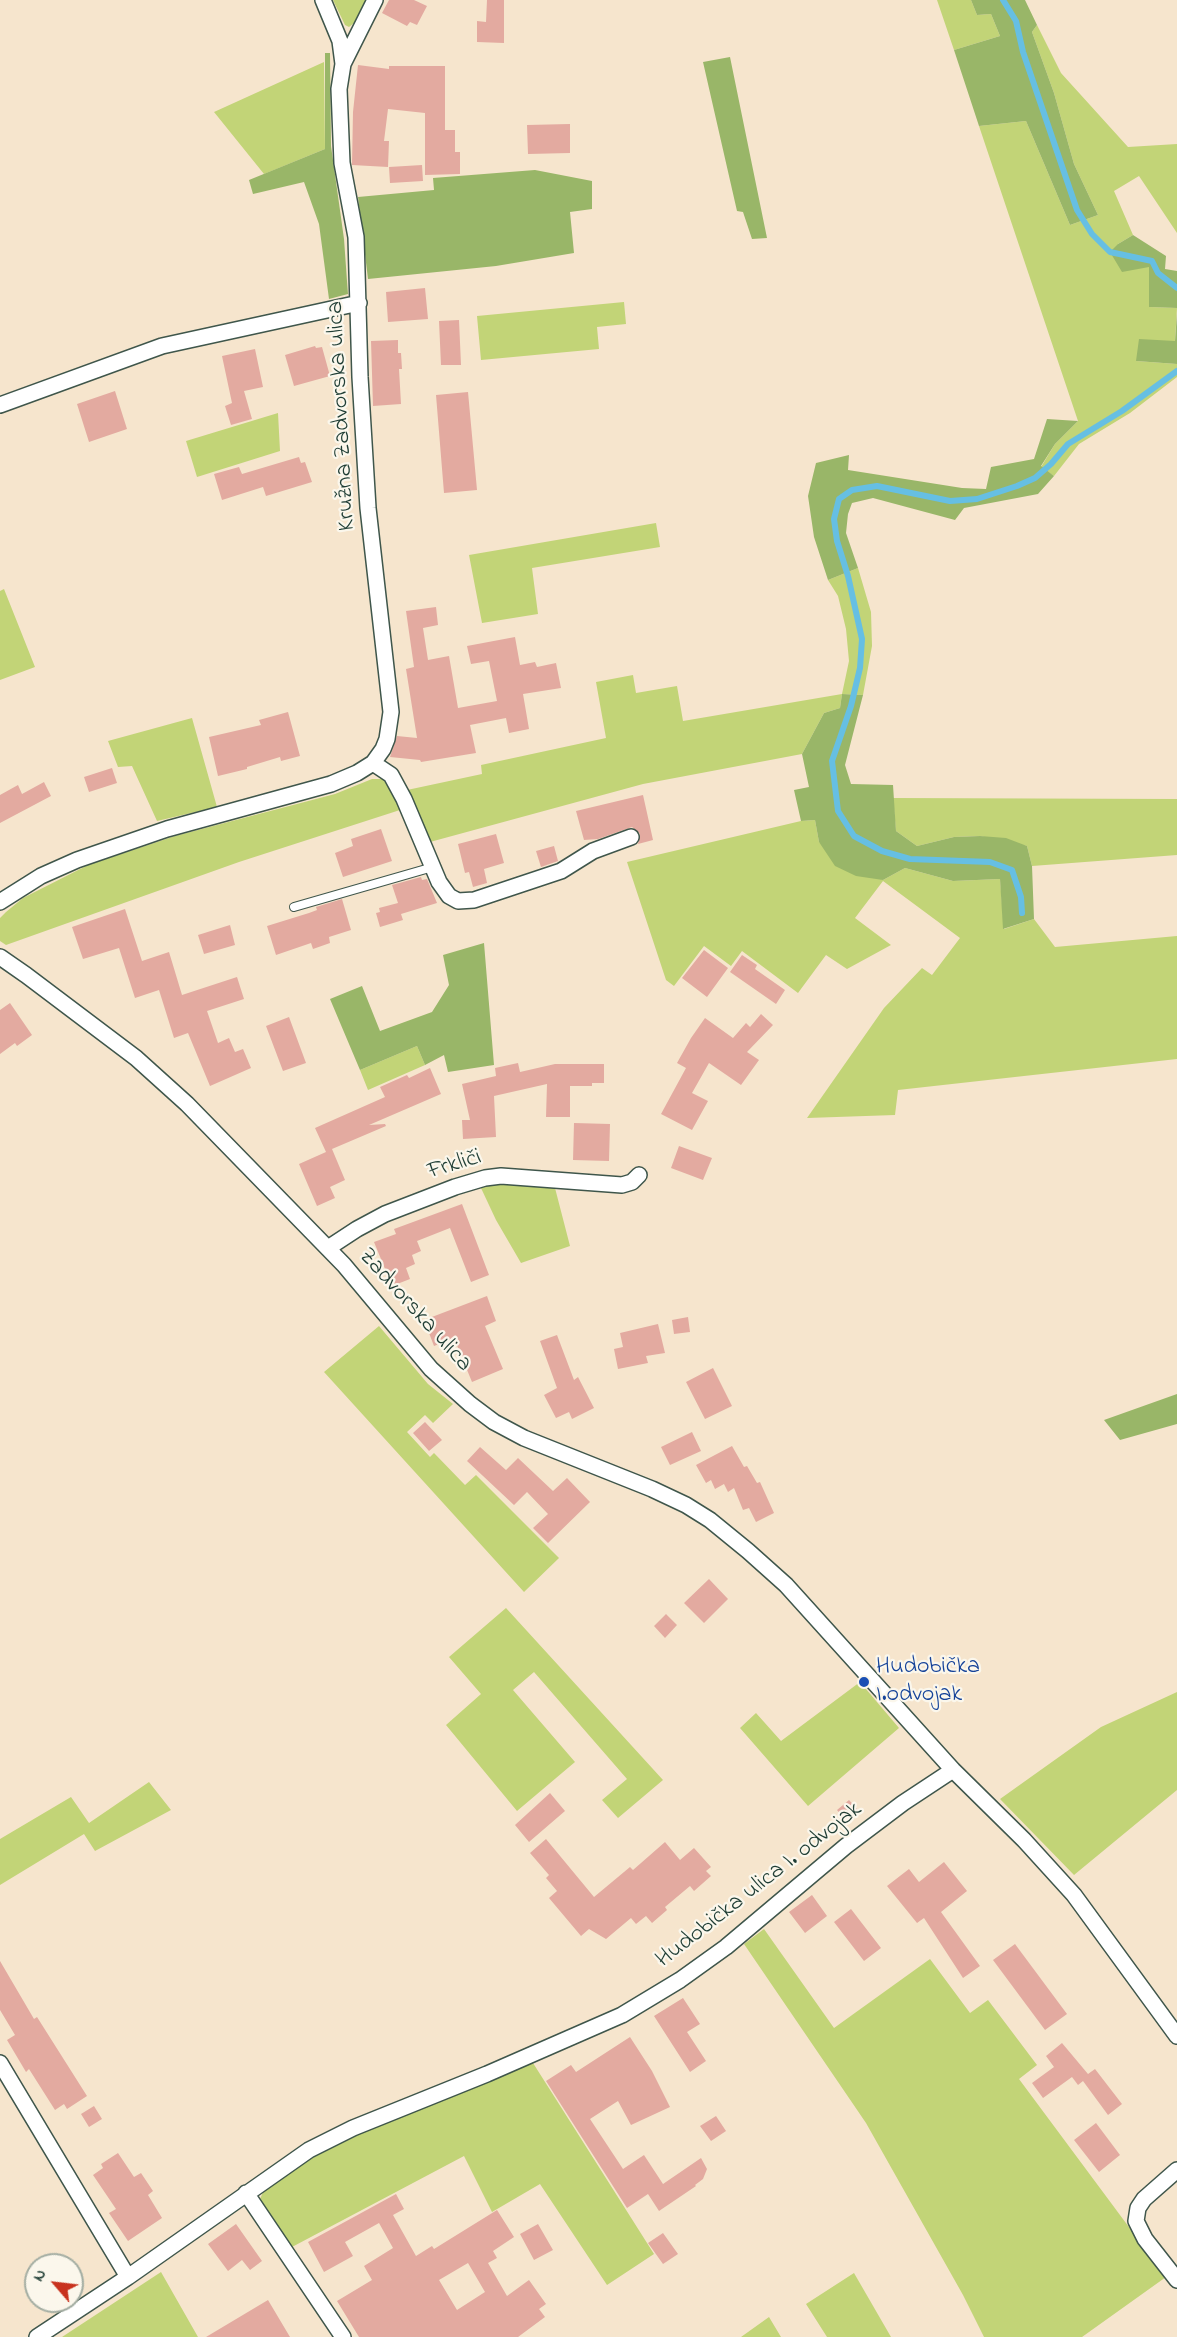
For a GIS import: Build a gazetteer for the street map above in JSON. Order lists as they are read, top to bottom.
{
  "streets": {
    "street": [
      "Kružna Zadvorska ulica",
      "Frkliči",
      "Zadvorska ulica",
      "Hudobička ulica I. odvojak"
    ]
  },
  "crossings": [
    ["Frkliči", "Zadvorska ulica"],
    ["Zadvorska ulica", "Hudobička ulica I. odvojak"]
  ],
  "places": ["Hudobička I.odvojak"],
  "north": "top left"
}
